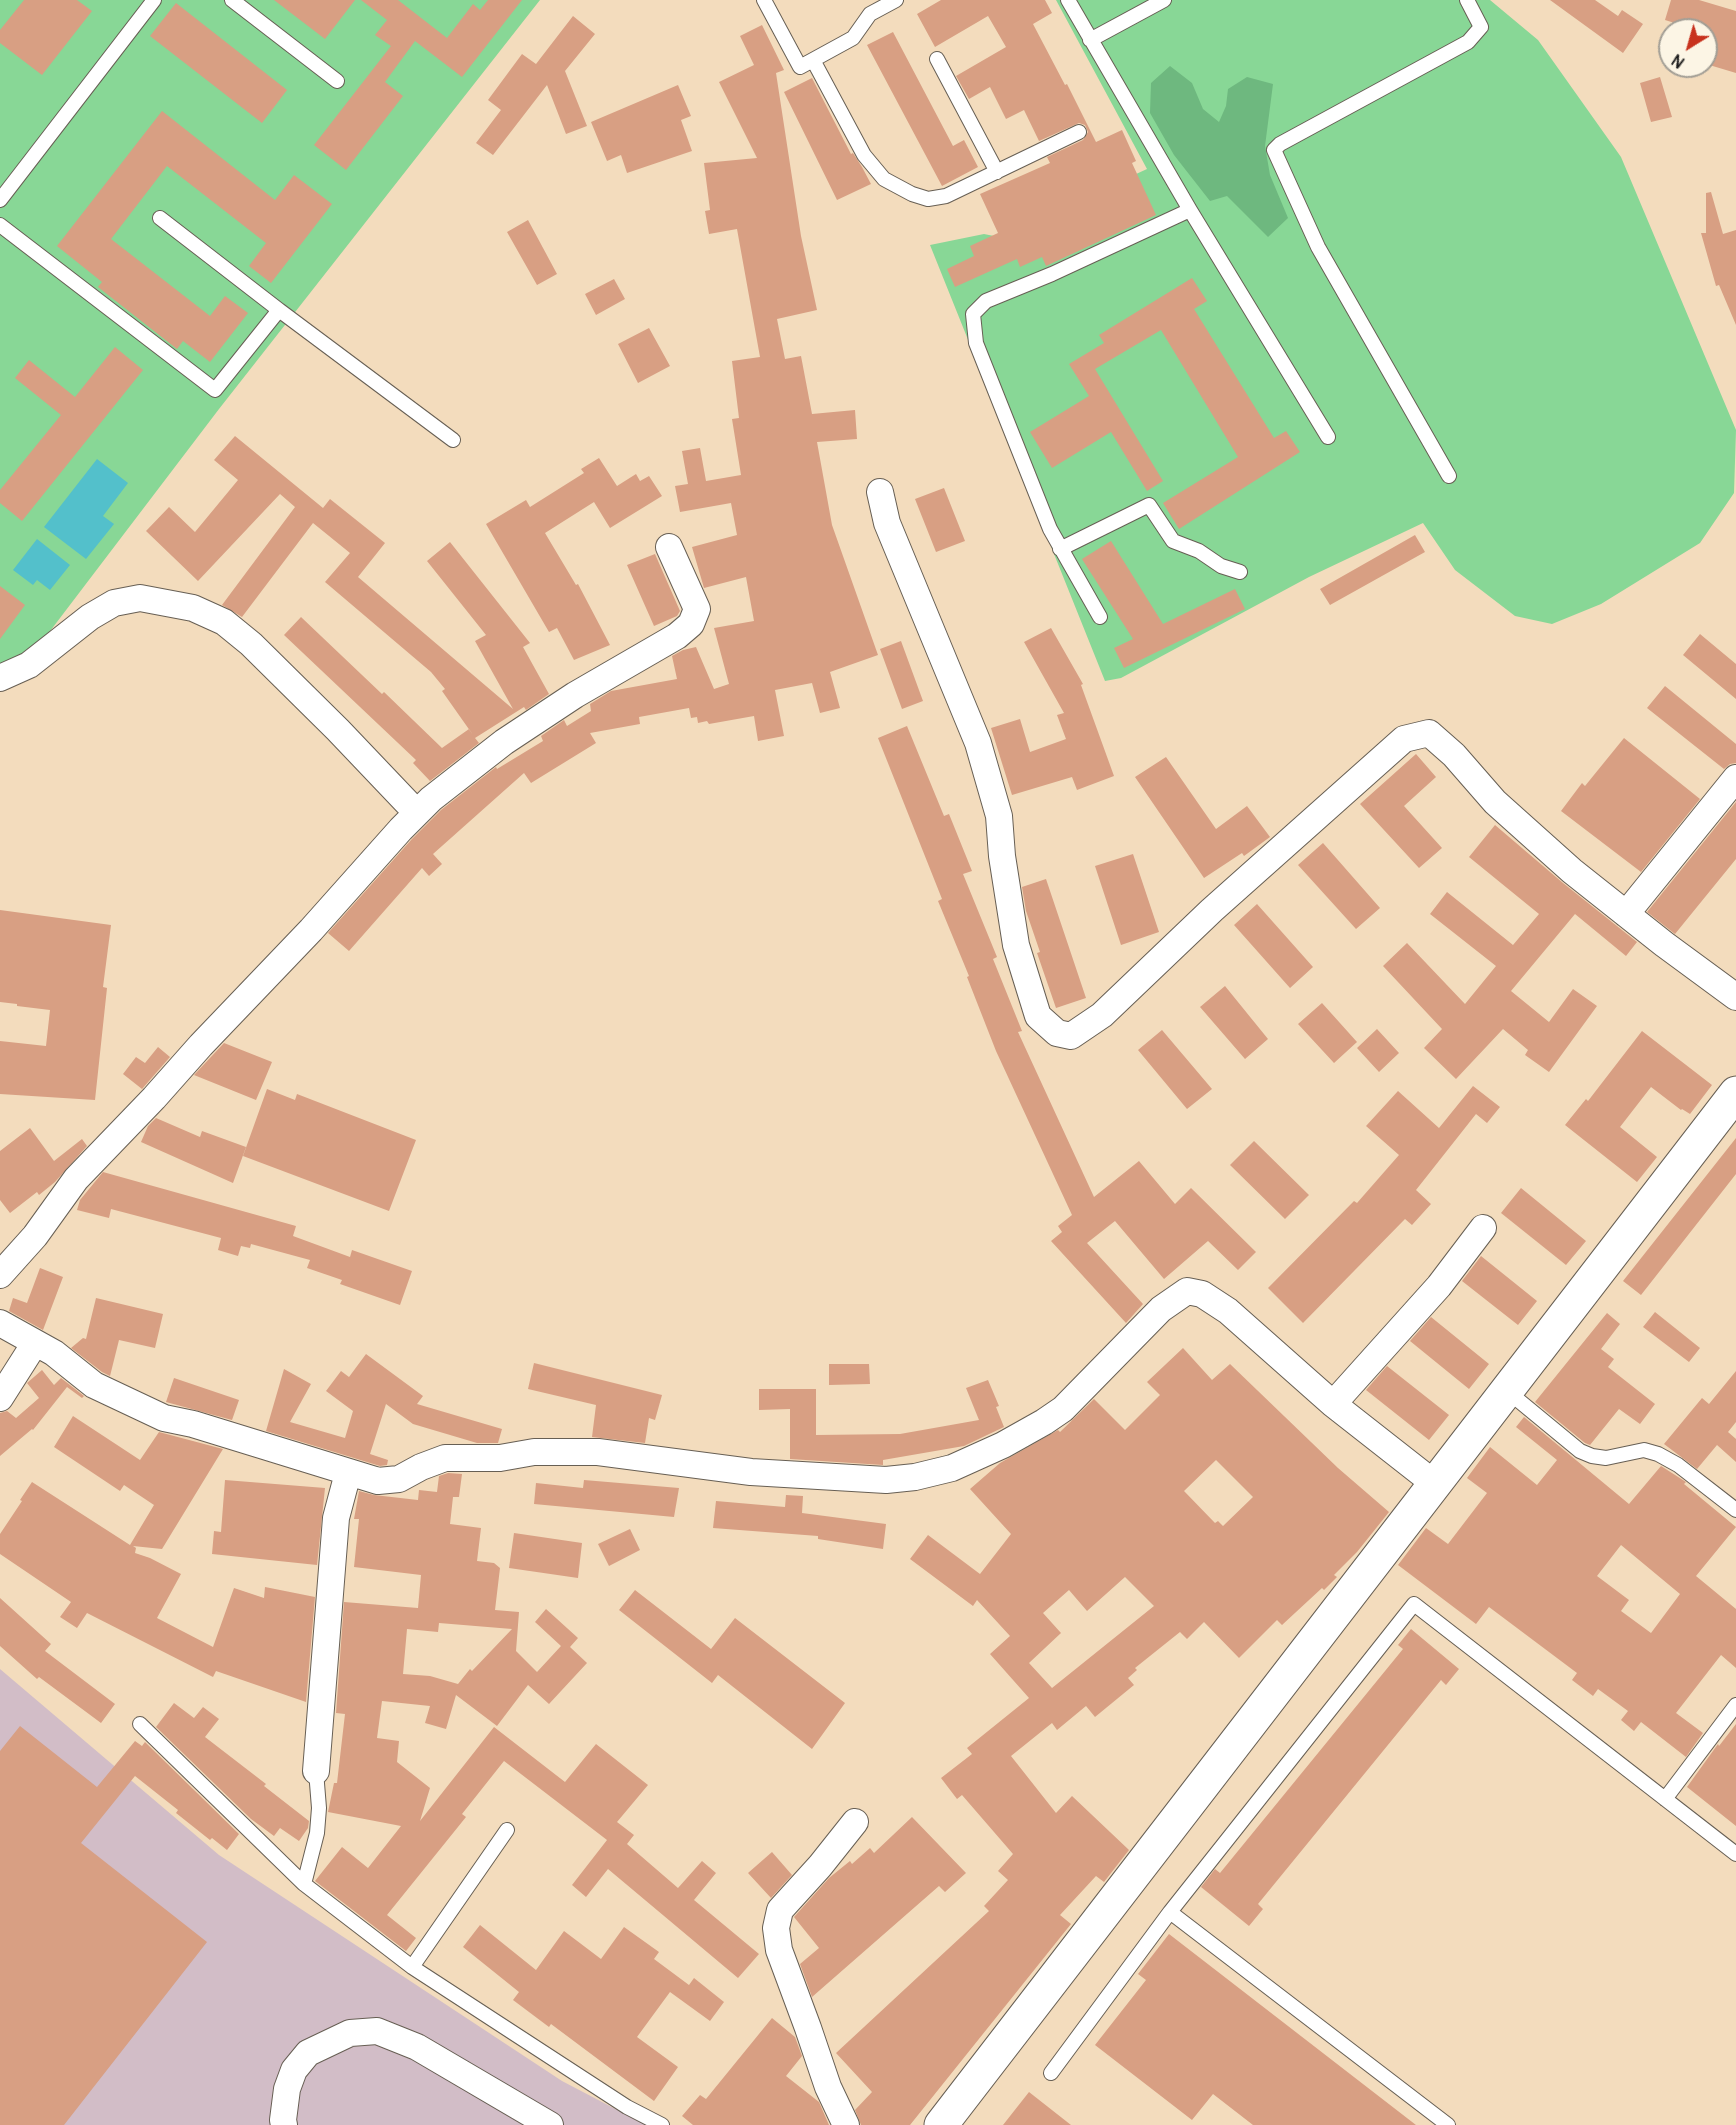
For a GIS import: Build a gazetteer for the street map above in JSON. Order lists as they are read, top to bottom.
{
  "north": "bottom left"
}
